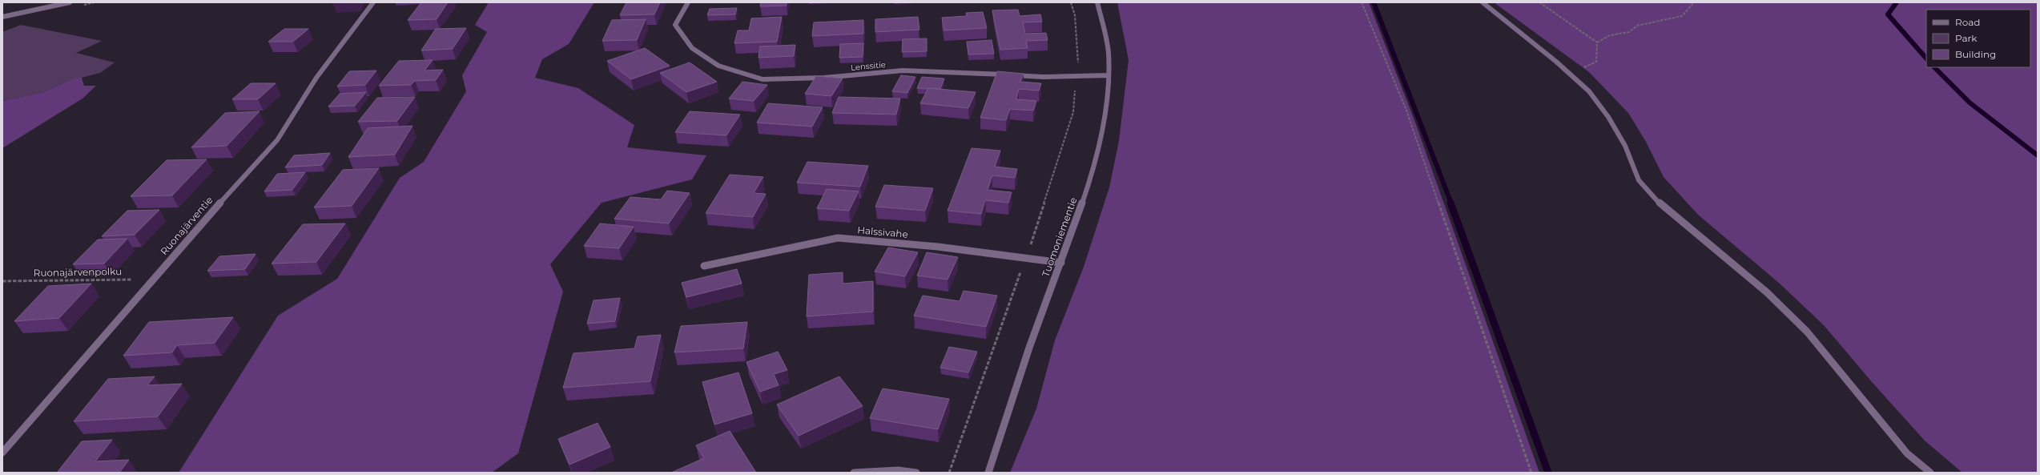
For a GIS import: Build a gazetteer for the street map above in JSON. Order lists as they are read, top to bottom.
{
  "streets": {
    "street": [
      "Lenssitie",
      "Ruonajärventie",
      "Halssivahe",
      "Tuomoniementie"
    ],
    "path": ["Ruonajärvenpolku"]
  },
  "crossings": [
    ["Lenssitie", "Tuomoniementie"],
    ["Ruonajärventie", "Ruonajärvenpolku"],
    ["Halssivahe", "Tuomoniementie"]
  ],
  "legend": ["Road", "Park", "Building"]
}
